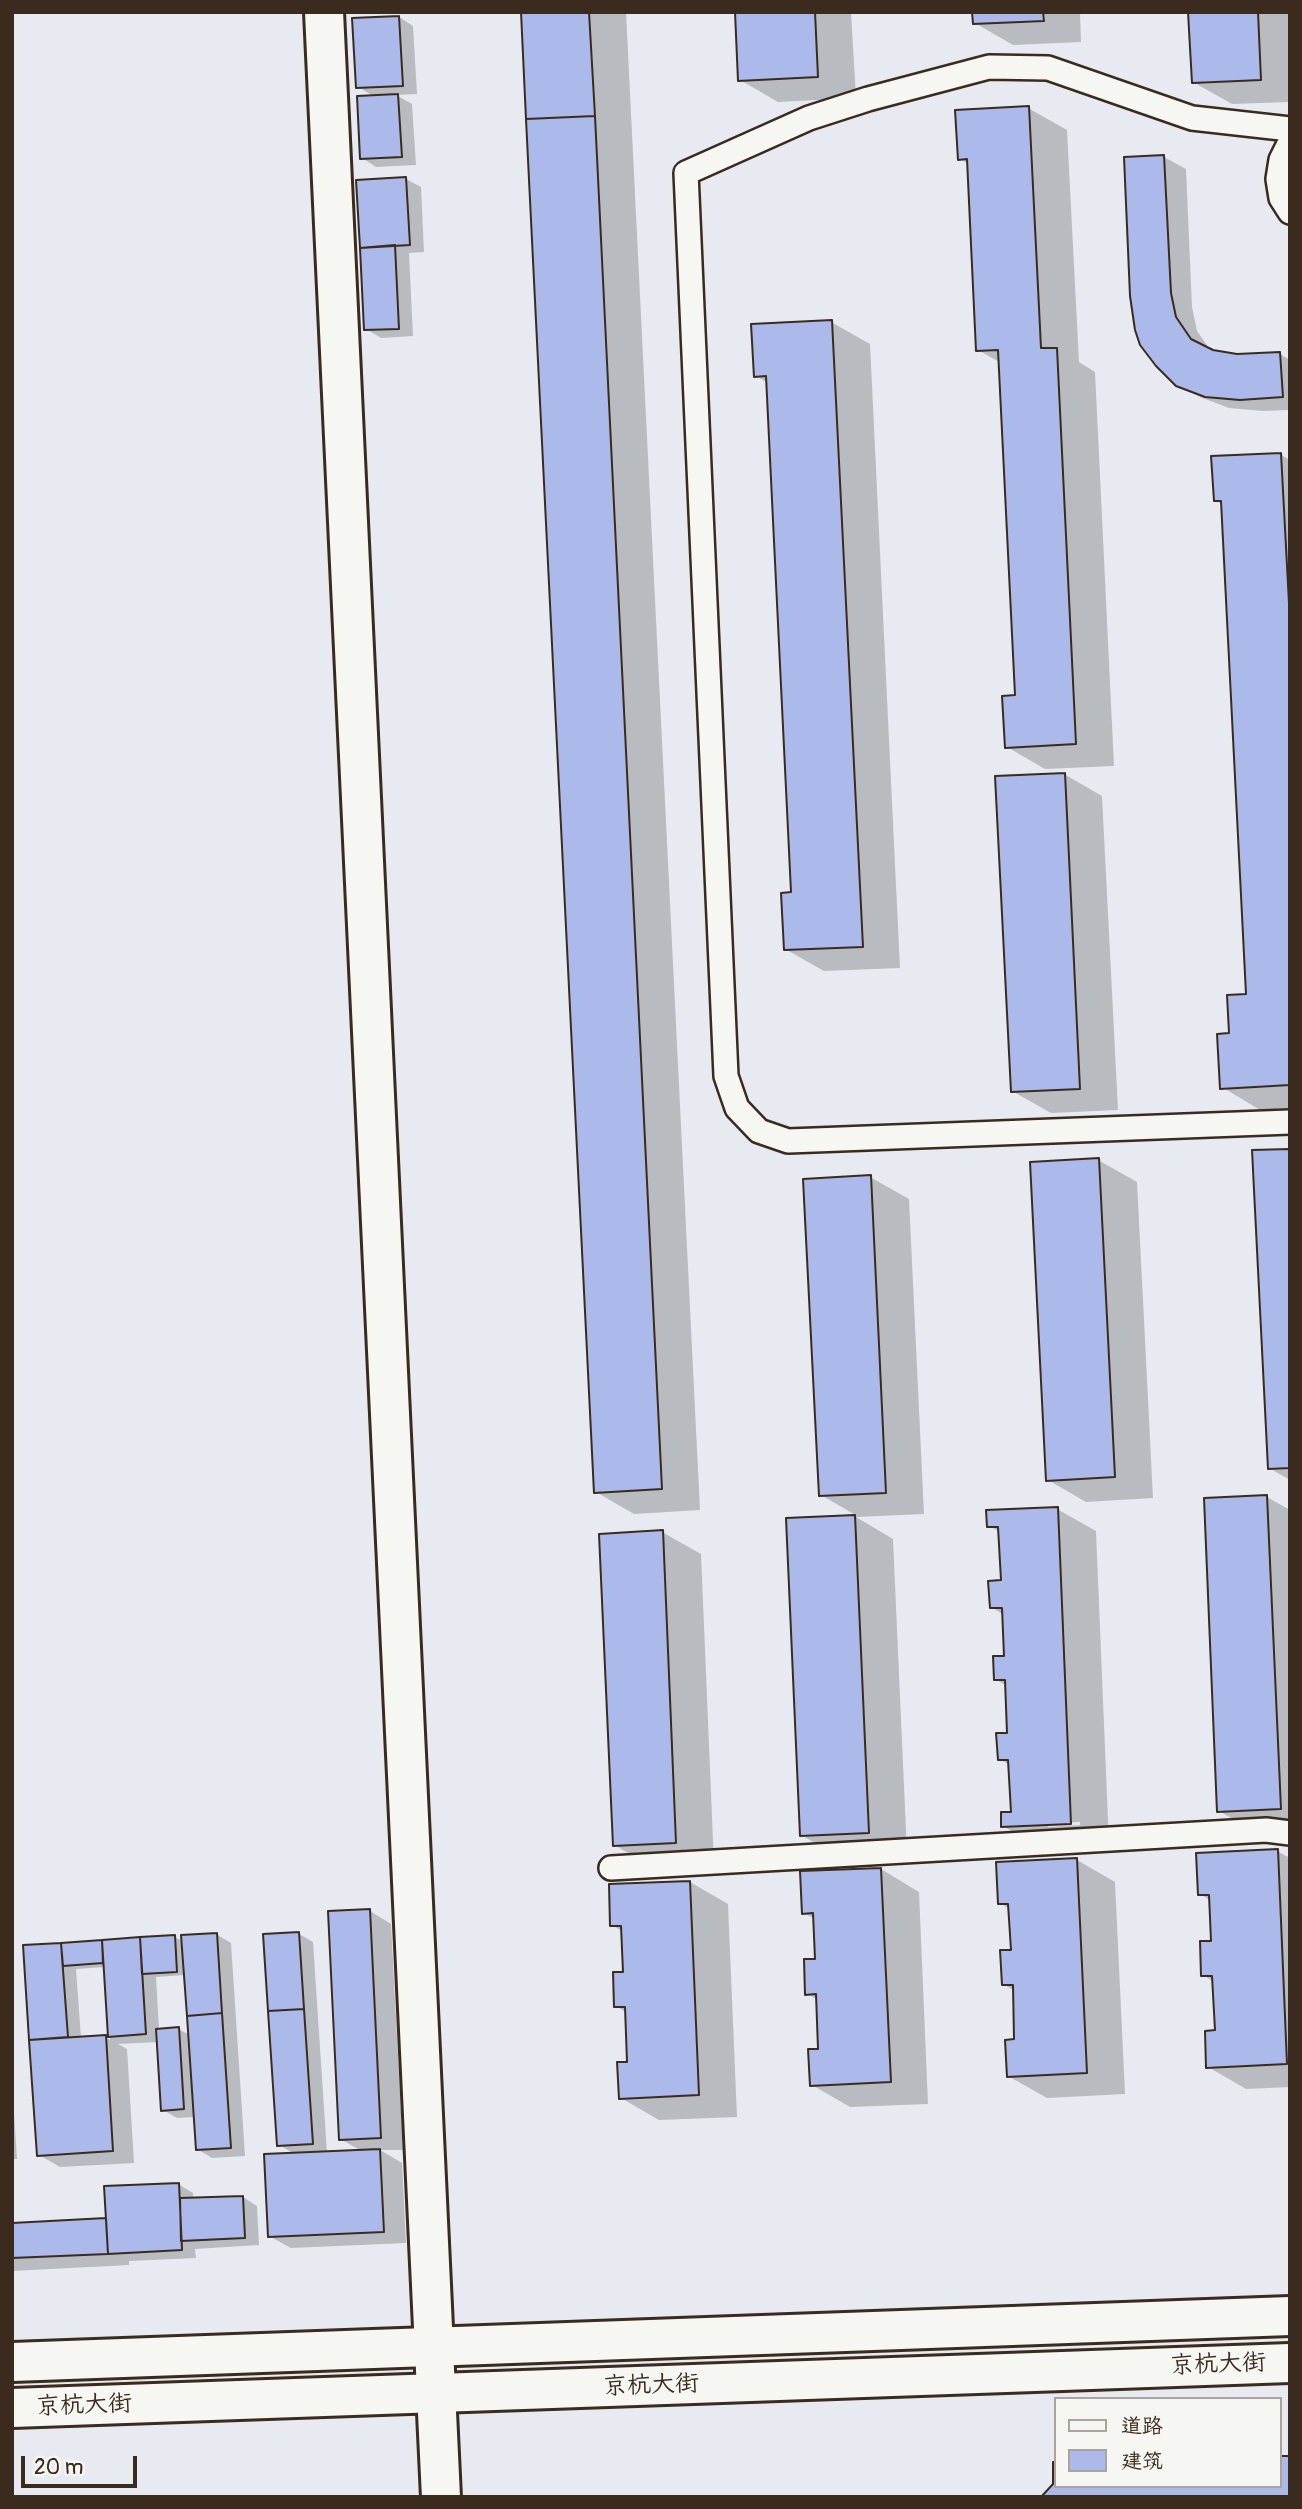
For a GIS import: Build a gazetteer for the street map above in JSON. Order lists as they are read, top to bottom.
{
  "streets": {
    "main road": ["京杭大街"]
  },
  "legend": ["道路", "建筑"],
  "scale_bar": "20 m"
}
